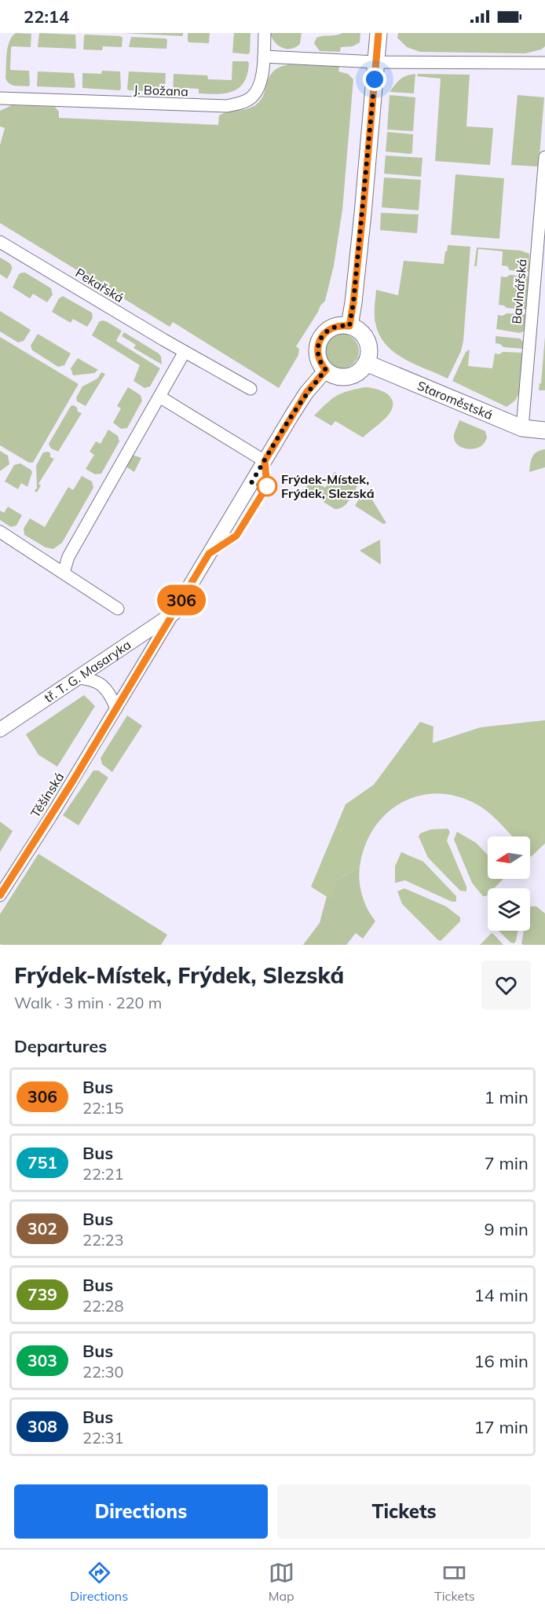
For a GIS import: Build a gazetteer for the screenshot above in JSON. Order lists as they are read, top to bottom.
{
  "streets": {
    "main road": ["Staroměstská"],
    "street": [
      "J. Božana",
      "Pekařská",
      "Bavlnářská",
      "tř. T. G. Masaryka",
      "Těšínská"
    ]
  },
  "crossings": [
    ["Bavlnářská", "Staroměstská"],
    ["tř. T. G. Masaryka", "Těšínská"]
  ],
  "places": ["Frýdek-Místek, Frýdek, Slezská"],
  "lines": ["bus line 306"],
  "north": "left",
  "page": {
    "status": "22:14",
    "on_map": "306",
    "heading": [
      ["Frýdek-Místek, Frýdek, Slezská", "Walk · 3 min · 220 m"],
      "Departures"
    ],
    "list": [
      {
        "mark": "306",
        "name": "Bus",
        "note": "22:15",
        "value": "1 min"
      },
      {
        "mark": "751",
        "name": "Bus",
        "note": "22:21",
        "value": "7 min"
      },
      {
        "mark": "302",
        "name": "Bus",
        "note": "22:23",
        "value": "9 min"
      },
      {
        "mark": "739",
        "name": "Bus",
        "note": "22:28",
        "value": "14 min"
      },
      {
        "mark": "303",
        "name": "Bus",
        "note": "22:30",
        "value": "16 min"
      },
      {
        "mark": "308",
        "name": "Bus",
        "note": "22:31",
        "value": "17 min"
      }
    ],
    "buttons": ["Directions", "Tickets"],
    "tabs": ["Directions", "Map", "Tickets"]
  }
}
